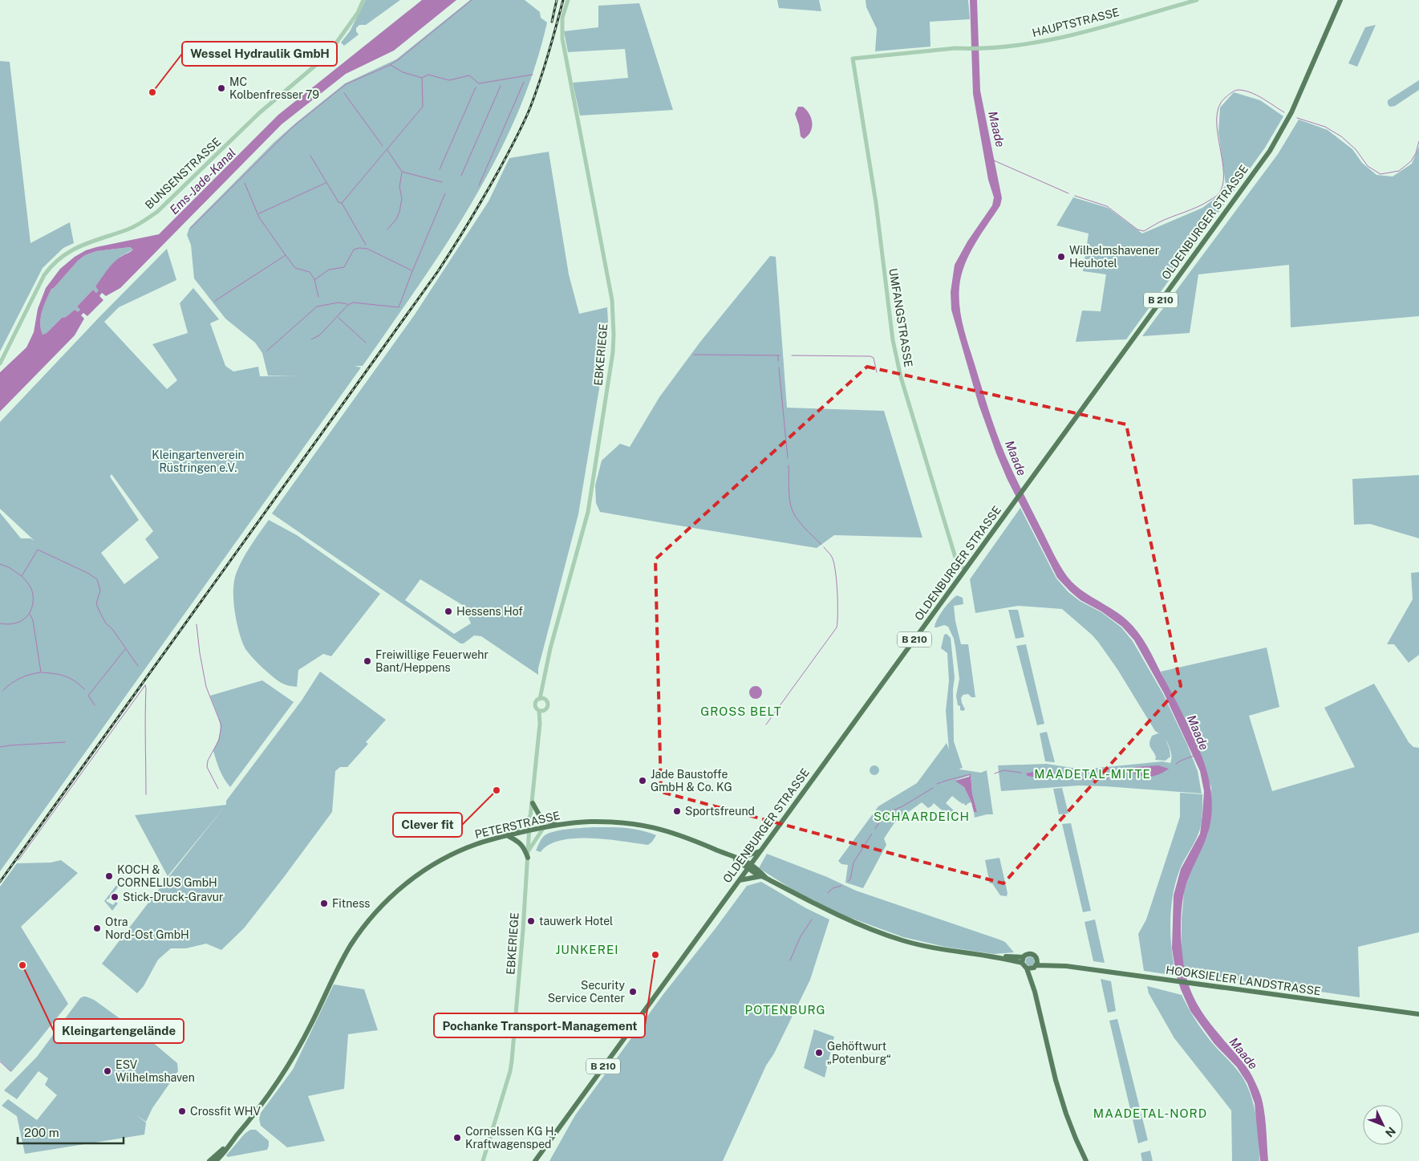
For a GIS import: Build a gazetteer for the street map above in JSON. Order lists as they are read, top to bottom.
{
  "streets": {
    "main road": [
      "OLDENBURGER STRASSE",
      "B 210",
      "PETERSTRASSE",
      "HOOKSIELER LANDSTRASSE"
    ],
    "street": [
      "HAUPTSTRASSE",
      "BUNSENSTRASSE",
      "UMFANGSTRASSE",
      "EBKERIEGE"
    ]
  },
  "crossings": [
    ["HAUPTSTRASSE", "UMFANGSTRASSE"],
    ["OLDENBURGER STRASSE", "UMFANGSTRASSE"],
    ["OLDENBURGER STRASSE", "PETERSTRASSE"],
    ["EBKERIEGE", "PETERSTRASSE"]
  ],
  "districts": [
    "GROSS BELT",
    "MAADETAL-MITTE",
    "SCHAARDEICH",
    "JUNKEREI",
    "POTENBURG",
    "MAADETAL-NORD"
  ],
  "water": ["Maade", "Ems-Jade-Kanal"],
  "parks": ["Kleingartenverein Rüstringen e.V."],
  "places": [
    "MC Kolbenfresser 79",
    "Wessel Hydraulik GmbH",
    "Wilhelmshavener Heuhotel",
    "Hessens Hof",
    "Freiwillige Feuerwehr Bant/Heppens",
    "Jade Baustoffe GmbH & Co. KG",
    "Clever fit",
    "Sportsfreund",
    "KOCH & CORNELIUS GmbH",
    "Stick-Druck-Gravur",
    "Fitness",
    "tauwerk Hotel",
    "Otra Nord-Ost GmbH",
    "Pochanke Transport-Management",
    "Kleingartengelände",
    "Security Service Center",
    "Gehöftwurt „Potenburg“",
    "ESV Wilhelmshaven",
    "Crossfit WHV",
    "Cornelssen KG H. Kraftwagensped"
  ],
  "scale_bar": "200 m",
  "north": "bottom right"
}
